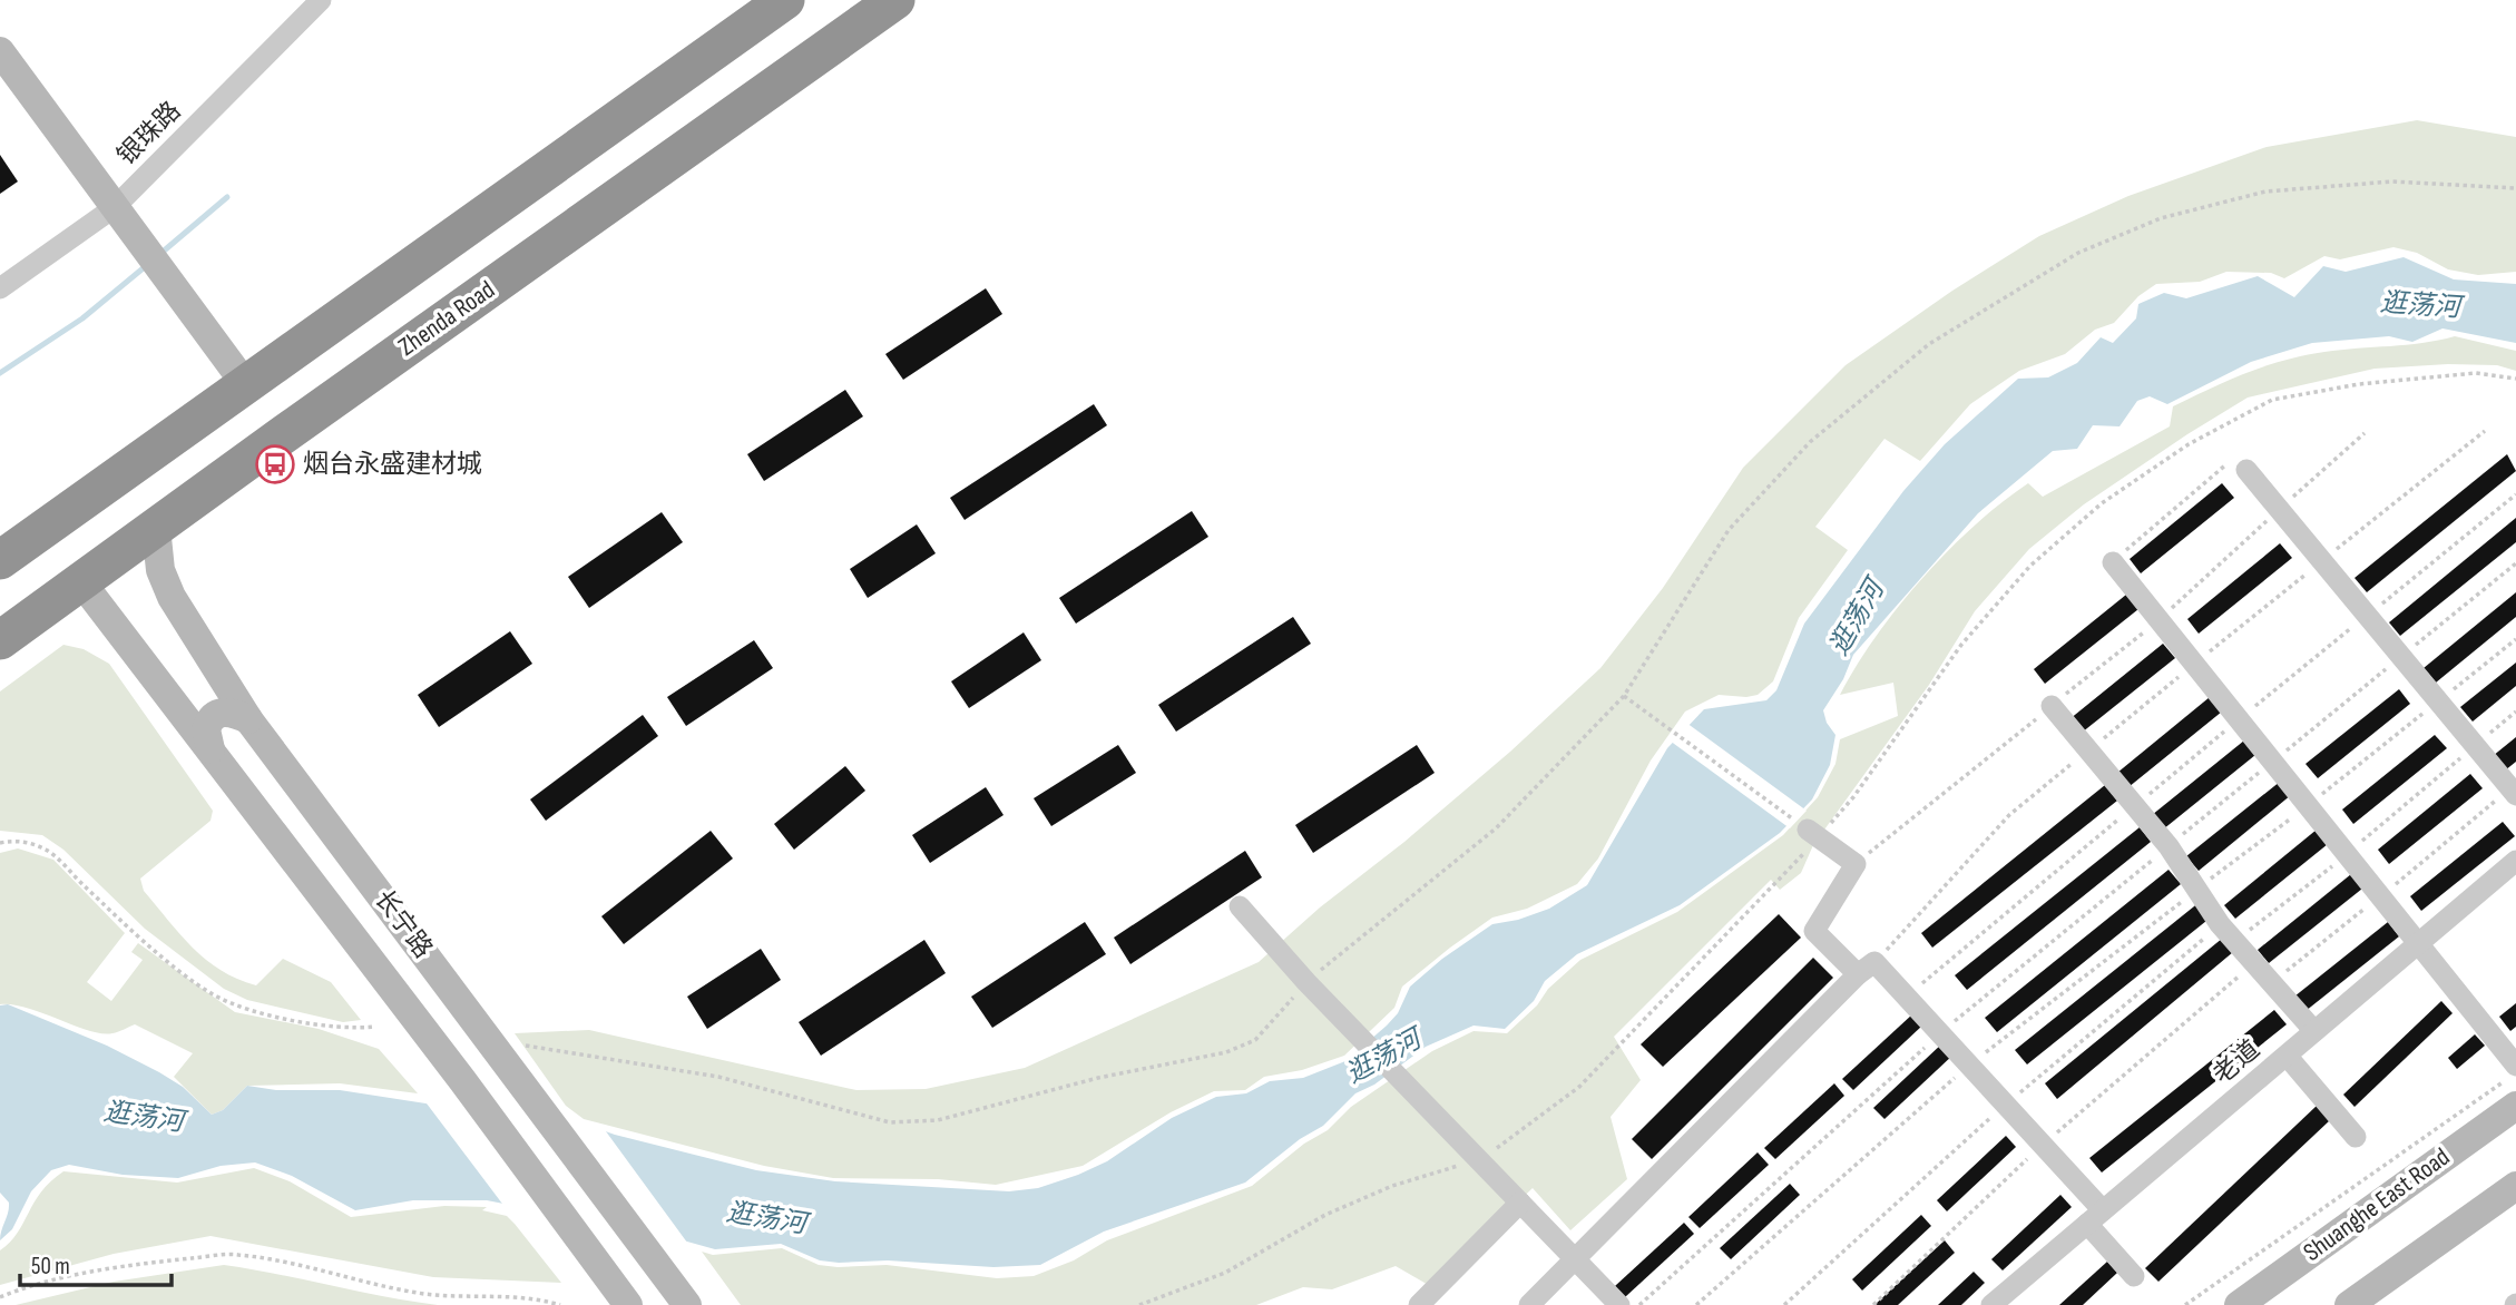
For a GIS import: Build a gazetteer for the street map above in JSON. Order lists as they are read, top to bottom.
{
  "streets": {
    "highway": ["Zhenda Road"],
    "street": [
      "银珠路",
      "长宁路",
      "老道",
      "Shuanghe East Road"
    ]
  },
  "crossings": [
    ["Zhenda Road", "长宁路"]
  ],
  "water": ["逛荡河"],
  "places": {
    "bus stop": ["烟台永盛建材城"]
  },
  "scale_bar": "50 m"
}
